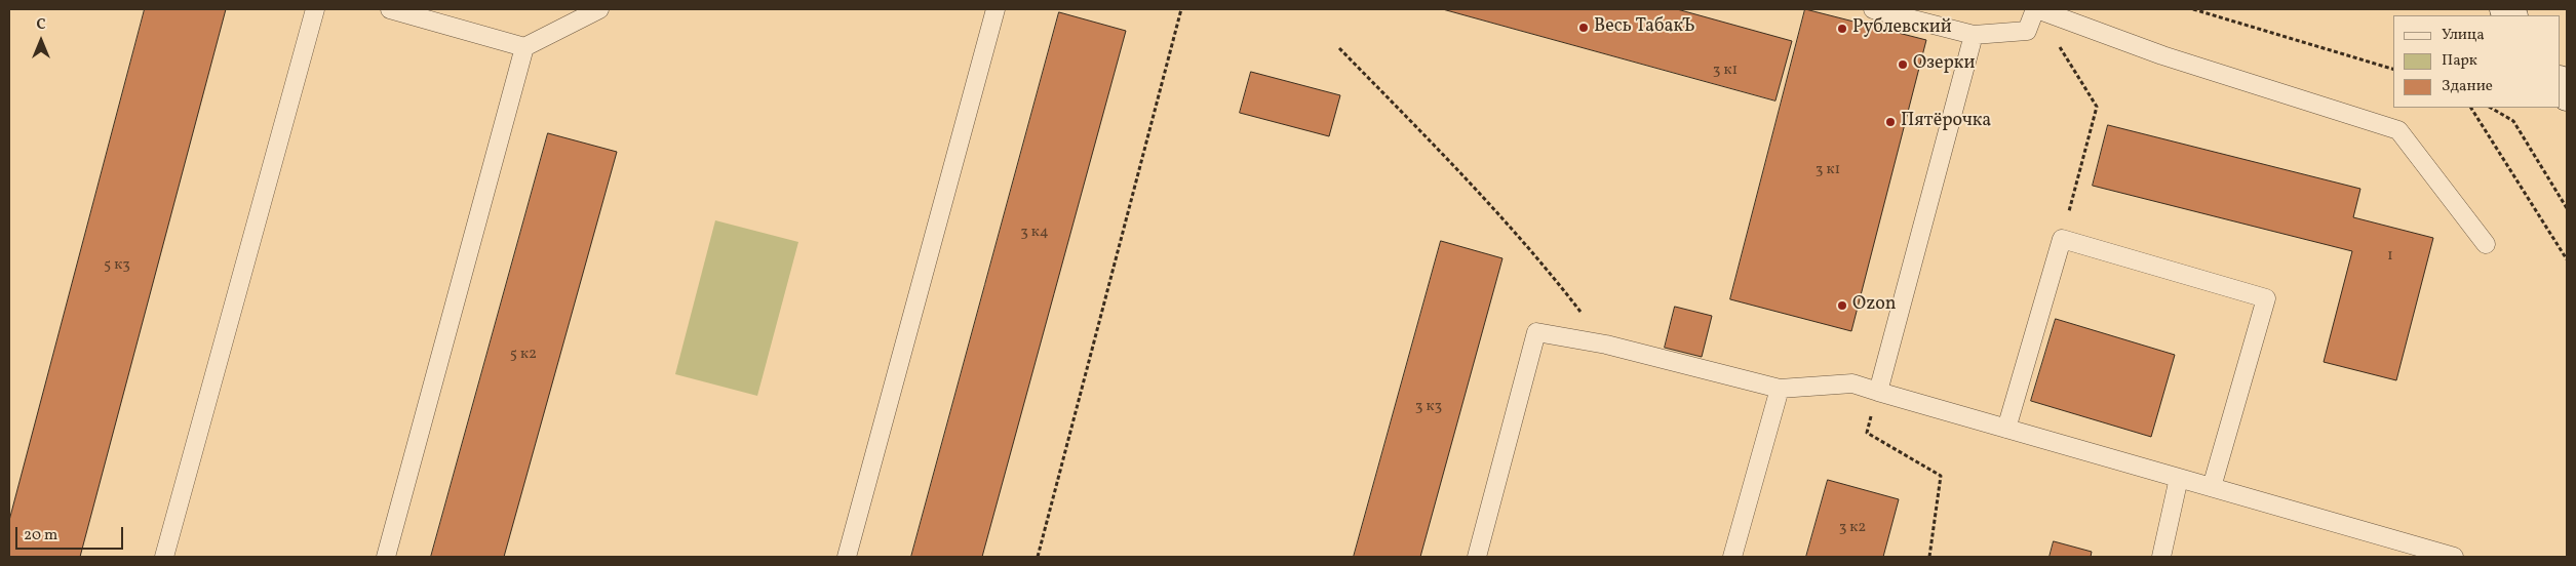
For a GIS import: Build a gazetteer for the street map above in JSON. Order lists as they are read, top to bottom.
{
  "places": [
    "Весь ТабакЪ",
    "Рублевский",
    "Озерки",
    "Пятёрочка",
    "Ozon"
  ],
  "house_numbers": [
    "3 к1",
    "3 к1",
    "3 к4",
    "1",
    "5 к3",
    "5 к2",
    "3 к3",
    "3 к2"
  ],
  "legend": ["Улица", "Парк", "Здание"],
  "scale_bar": "20 m",
  "north": "top"
}
